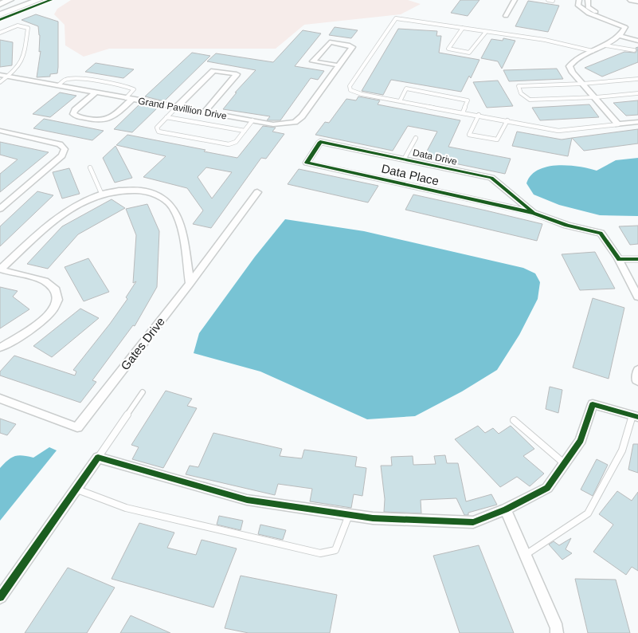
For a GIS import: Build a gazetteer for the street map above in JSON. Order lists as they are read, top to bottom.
{
  "streets": {
    "street": [
      "Grand Pavillion Drive",
      "Data Drive",
      "Data Place",
      "Gates Drive"
    ]
  },
  "crossings": [
    ["Data Drive", "Data Place"]
  ]
}
